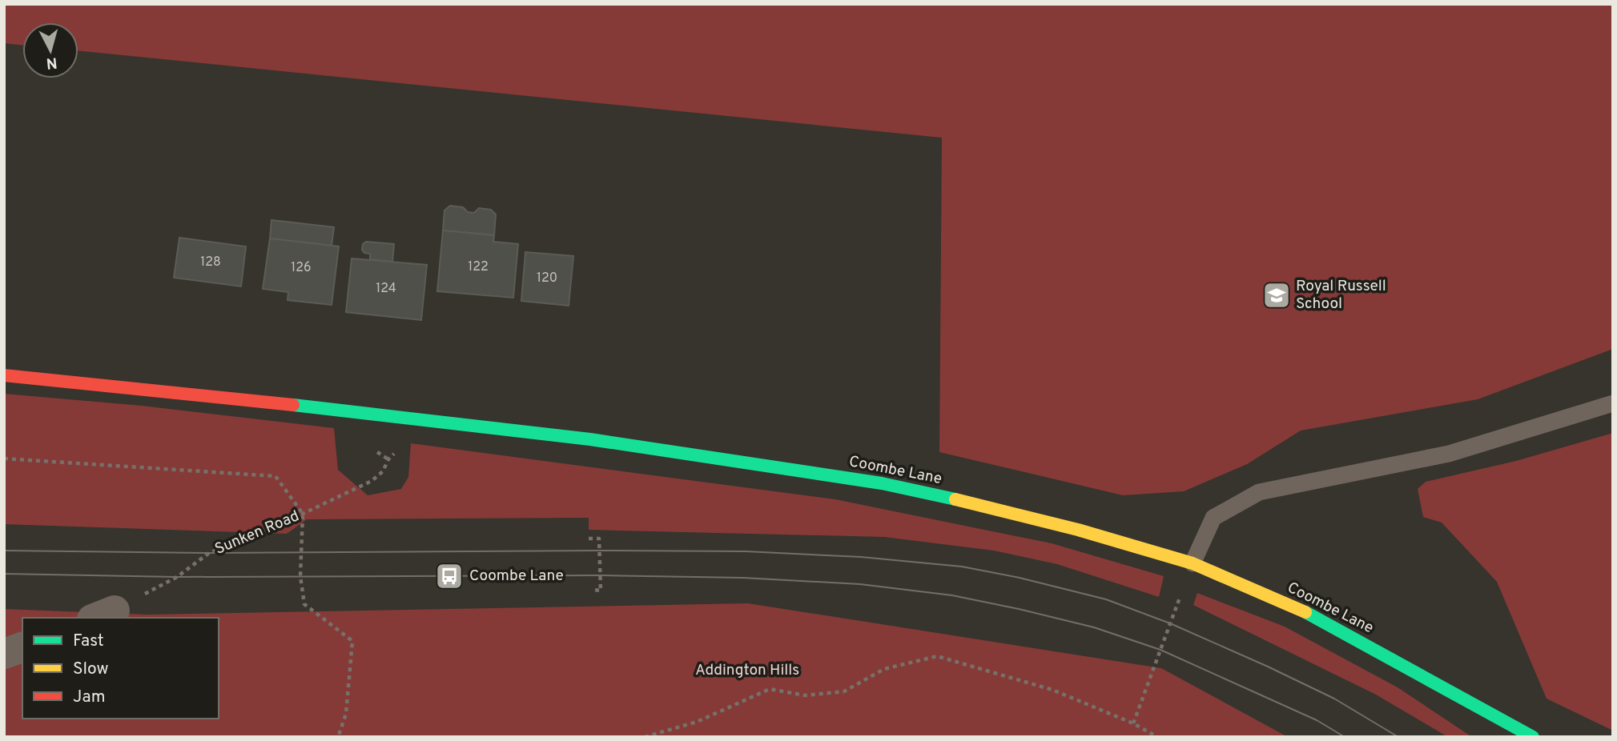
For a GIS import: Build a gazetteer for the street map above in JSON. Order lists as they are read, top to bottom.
{
  "streets": {
    "main road": ["Coombe Lane"],
    "path": ["Sunken Road"]
  },
  "parks": ["Addington Hills"],
  "places": {
    "school or university": ["Royal Russell School"],
    "bus stop": ["Coombe Lane"]
  },
  "house_numbers": [
    "128",
    "122",
    "126",
    "120",
    "124"
  ],
  "legend": ["Fast", "Slow", "Jam"],
  "north": "bottom"
}
